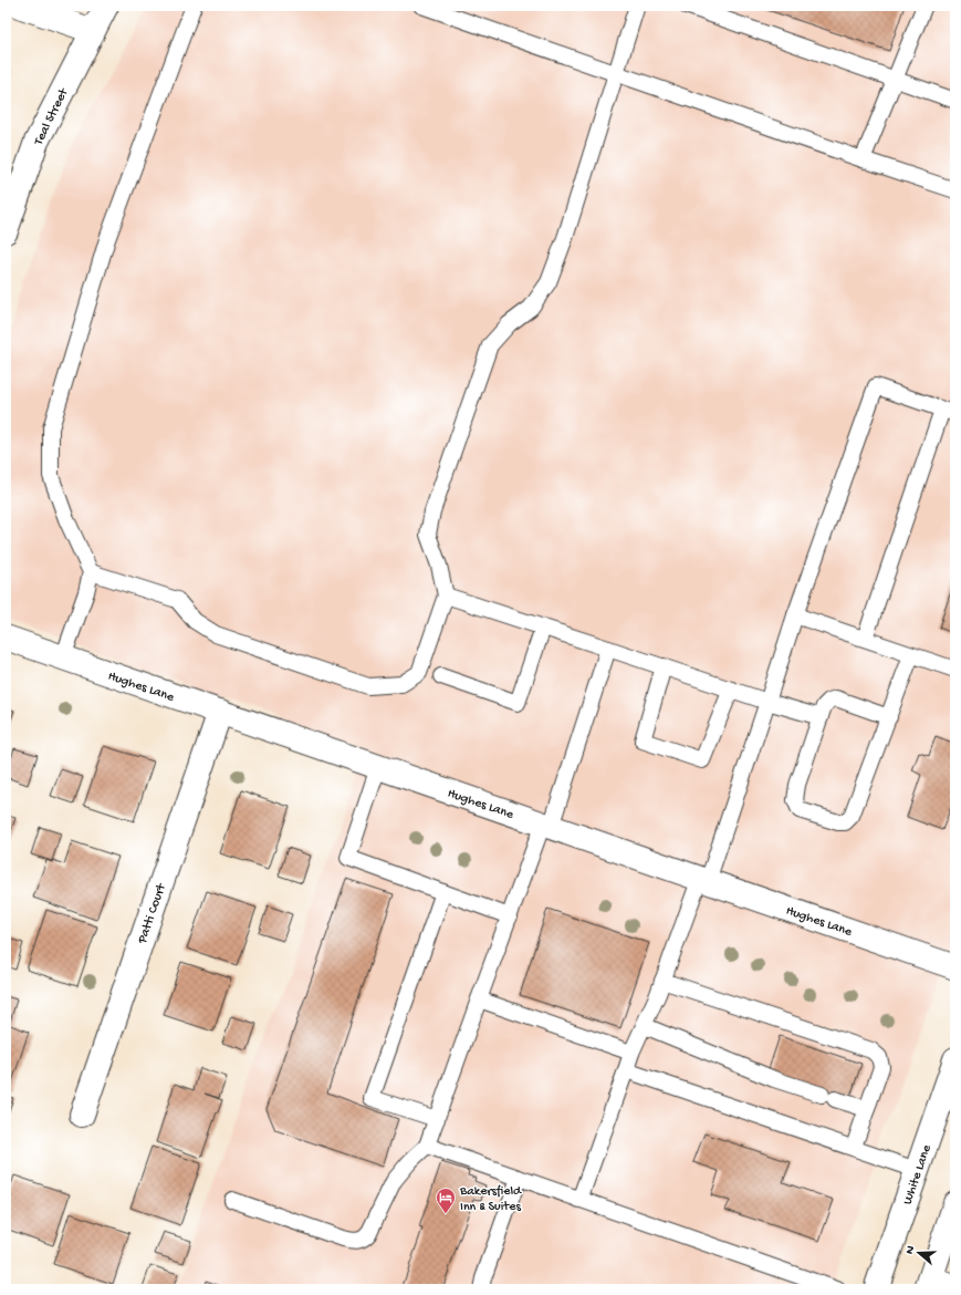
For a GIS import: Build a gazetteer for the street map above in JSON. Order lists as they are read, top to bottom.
{
  "streets": {
    "street": [
      "Teal Street",
      "Hughes Lane",
      "Patti Court",
      "White Lane"
    ]
  },
  "crossings": [
    ["Hughes Lane", "Patti Court"]
  ],
  "places": {
    "hotel": ["Bakersfield Inn & Suites"]
  },
  "north": "left"
}
